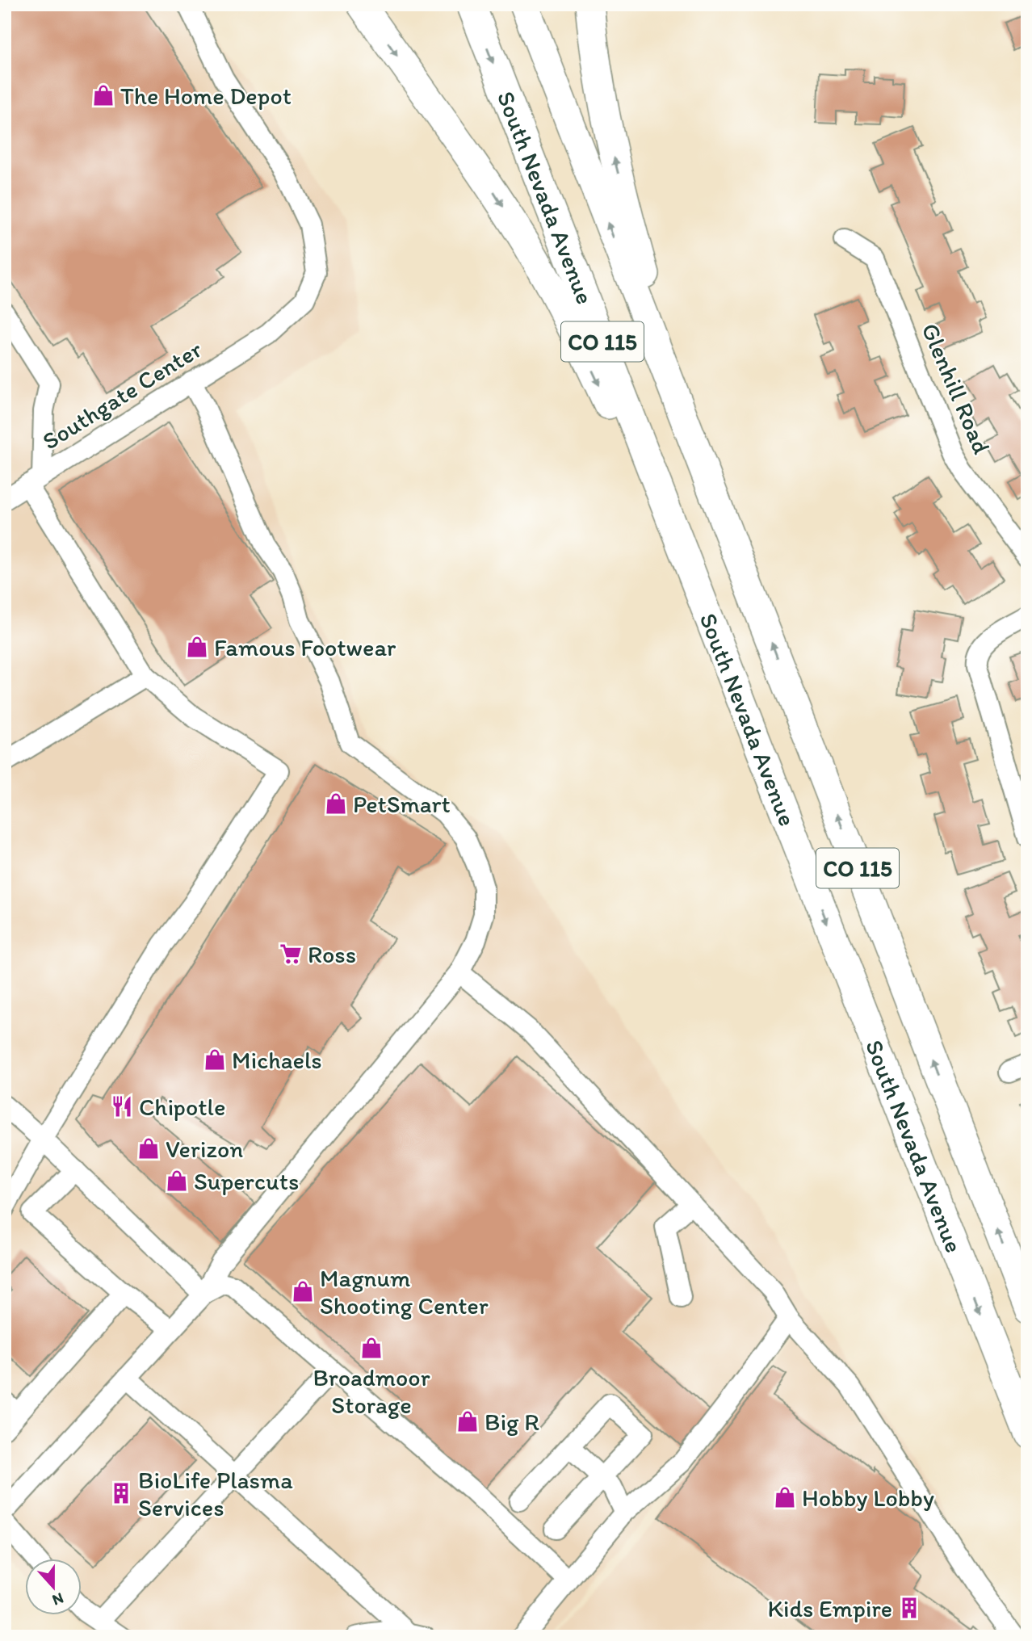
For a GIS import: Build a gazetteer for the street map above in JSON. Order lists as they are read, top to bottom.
{
  "streets": {
    "highway": ["South Nevada Avenue", "CO 115"],
    "street": ["Glenhill Road", "Southgate Center"]
  },
  "places": {
    "shop": [
      "The Home Depot",
      "Famous Footwear",
      "PetSmart",
      "Michaels",
      "Verizon",
      "Supercuts",
      "Magnum Shooting Center",
      "Broadmoor Storage",
      "Big R",
      "Hobby Lobby"
    ],
    "supermarket": ["Ross"],
    "restaurant": ["Chipotle"],
    "building": ["BioLife Plasma Services", "Kids Empire"]
  },
  "north": "bottom"
}
